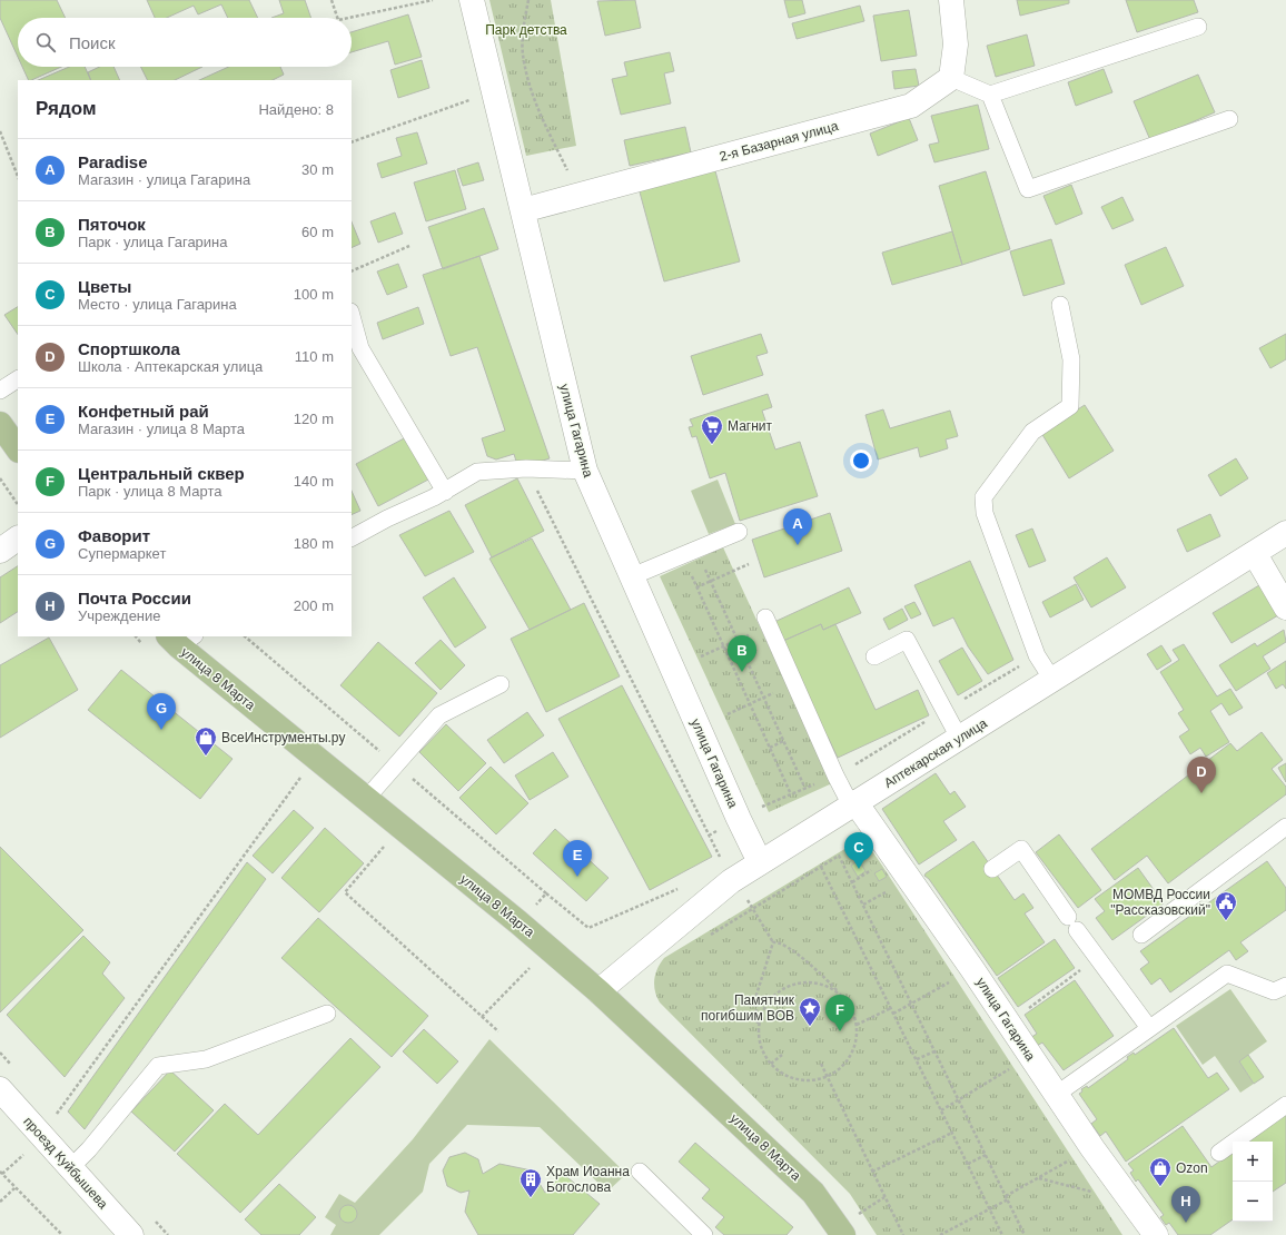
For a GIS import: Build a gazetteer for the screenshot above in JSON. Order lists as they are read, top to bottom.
{
  "streets": {
    "main road": ["улица 8 Марта"],
    "street": [
      "2-я Базарная улица",
      "улица Гагарина",
      "Аптекарская улица",
      "проезд Куйбышева"
    ]
  },
  "crossings": [
    ["2-я Базарная улица", "улица Гагарина"],
    ["улица Гагарина", "Аптекарская улица"],
    ["улица 8 Марта", "Аптекарская улица"]
  ],
  "parks": ["Парк детства"],
  "places": {
    "supermarket": ["Магнит"],
    "shop": ["ВсеИнструменты.ру", "Ozon"],
    "public building": ["МОМВД России \"Рассказовский\""],
    "place": ["Памятник погибшим ВОВ"],
    "building": ["Храм Иоанна Богослова"]
  },
  "page": {
    "search": "Поиск",
    "heading": ["Рядом", "Найдено: 8"],
    "list": [
      {
        "mark": "A",
        "name": "Paradise",
        "note": "Магазин · улица Гагарина",
        "value": "30 m"
      },
      {
        "mark": "B",
        "name": "Пяточок",
        "note": "Парк · улица Гагарина",
        "value": "60 m"
      },
      {
        "mark": "C",
        "name": "Цветы",
        "note": "Место · улица Гагарина",
        "value": "100 m"
      },
      {
        "mark": "D",
        "name": "Спортшкола",
        "note": "Школа · Аптекарская улица",
        "value": "110 m"
      },
      {
        "mark": "E",
        "name": "Конфетный рай",
        "note": "Магазин · улица 8 Марта",
        "value": "120 m"
      },
      {
        "mark": "F",
        "name": "Центральный сквер",
        "note": "Парк · улица 8 Марта",
        "value": "140 m"
      },
      {
        "mark": "G",
        "name": "Фаворит",
        "note": "Супермаркет",
        "value": "180 m"
      },
      {
        "mark": "H",
        "name": "Почта России",
        "note": "Учреждение",
        "value": "200 m"
      }
    ],
    "pins": [
      "A",
      "B",
      "G",
      "D",
      "C",
      "E",
      "F",
      "H"
    ],
    "map_buttons": ["+", "−"]
  }
}
